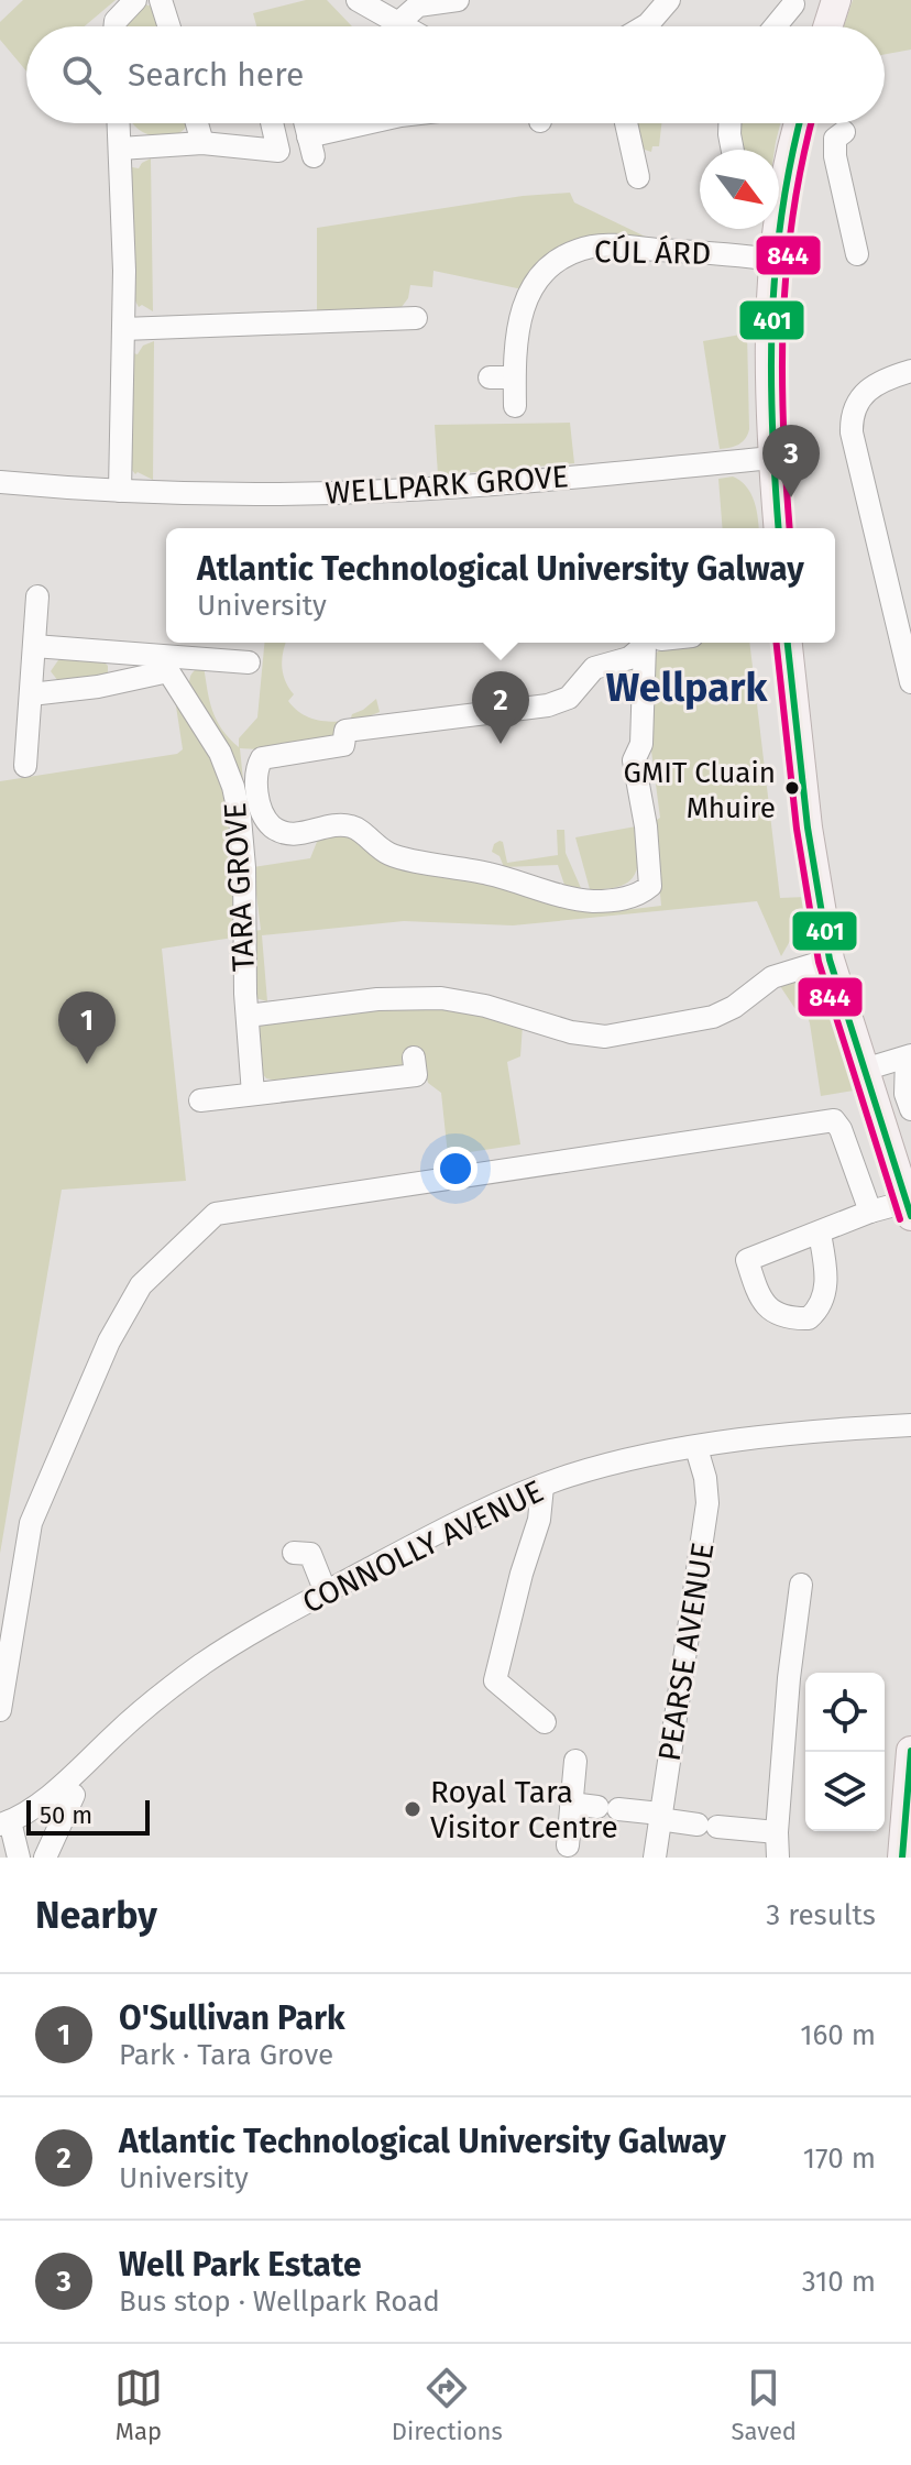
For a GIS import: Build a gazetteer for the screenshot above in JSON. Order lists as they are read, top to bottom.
{
  "streets": {
    "street": [
      "CÚL ÁRD",
      "WELLPARK GROVE",
      "TARA GROVE",
      "CONNOLLY AVENUE",
      "PEARSE AVENUE"
    ]
  },
  "crossings": [
    ["CONNOLLY AVENUE", "PEARSE AVENUE"]
  ],
  "districts": ["Wellpark"],
  "places": ["GMIT Cluain Mhuire", "Royal Tara Visitor Centre"],
  "lines": ["transit line 401", "transit line 844"],
  "scale_bar": "50 m",
  "north": "bottom right",
  "page": {
    "search": "Search here",
    "pins": ["3", "2", "1"],
    "popup": ["Atlantic Technological University Galway", "University"],
    "scale": "50 m",
    "heading": ["Nearby", "3 results"],
    "list": [
      {
        "mark": "1",
        "name": "O'Sullivan Park",
        "note": "Park · Tara Grove",
        "value": "160 m"
      },
      {
        "mark": "2",
        "name": "Atlantic Technological University Galway",
        "note": "University",
        "value": "170 m"
      },
      {
        "mark": "3",
        "name": "Well Park Estate",
        "note": "Bus stop · Wellpark Road",
        "value": "310 m"
      }
    ],
    "nav": ["Map", "Directions", "Saved"]
  }
}
